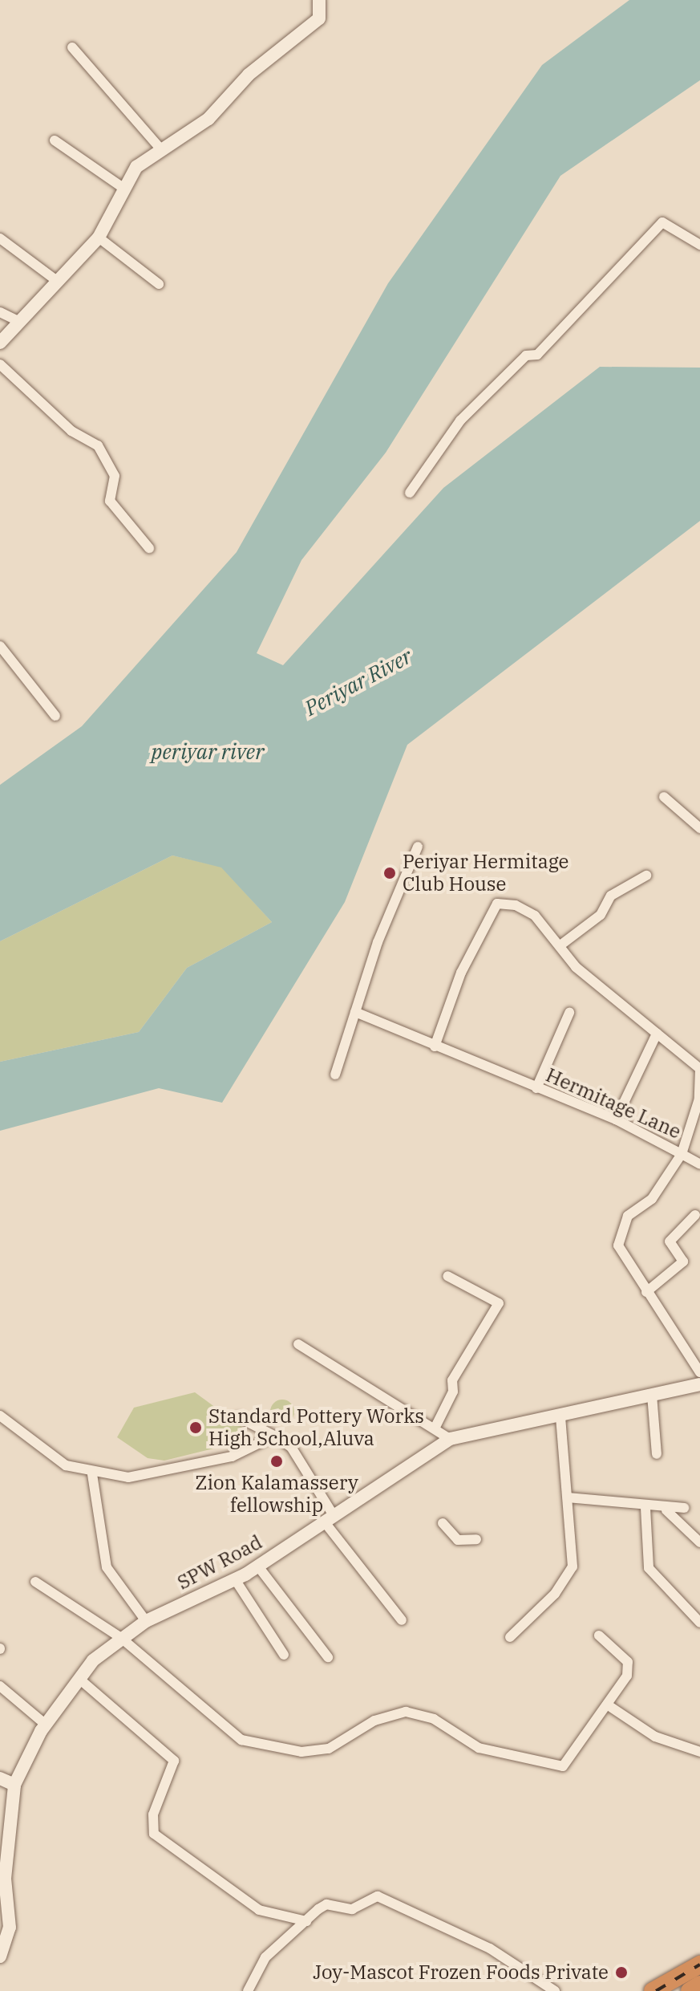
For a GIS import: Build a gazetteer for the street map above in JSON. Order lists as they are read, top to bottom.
{
  "streets": {
    "main road": ["SPW Road"],
    "street": ["Hermitage Lane"]
  },
  "water": ["Periyar River", "periyar river"],
  "places": [
    "Periyar Hermitage Club House",
    "Standard Pottery Works High School,Aluva",
    "Zion Kalamassery fellowship",
    "Joy-Mascot Frozen Foods Private"
  ]
}
